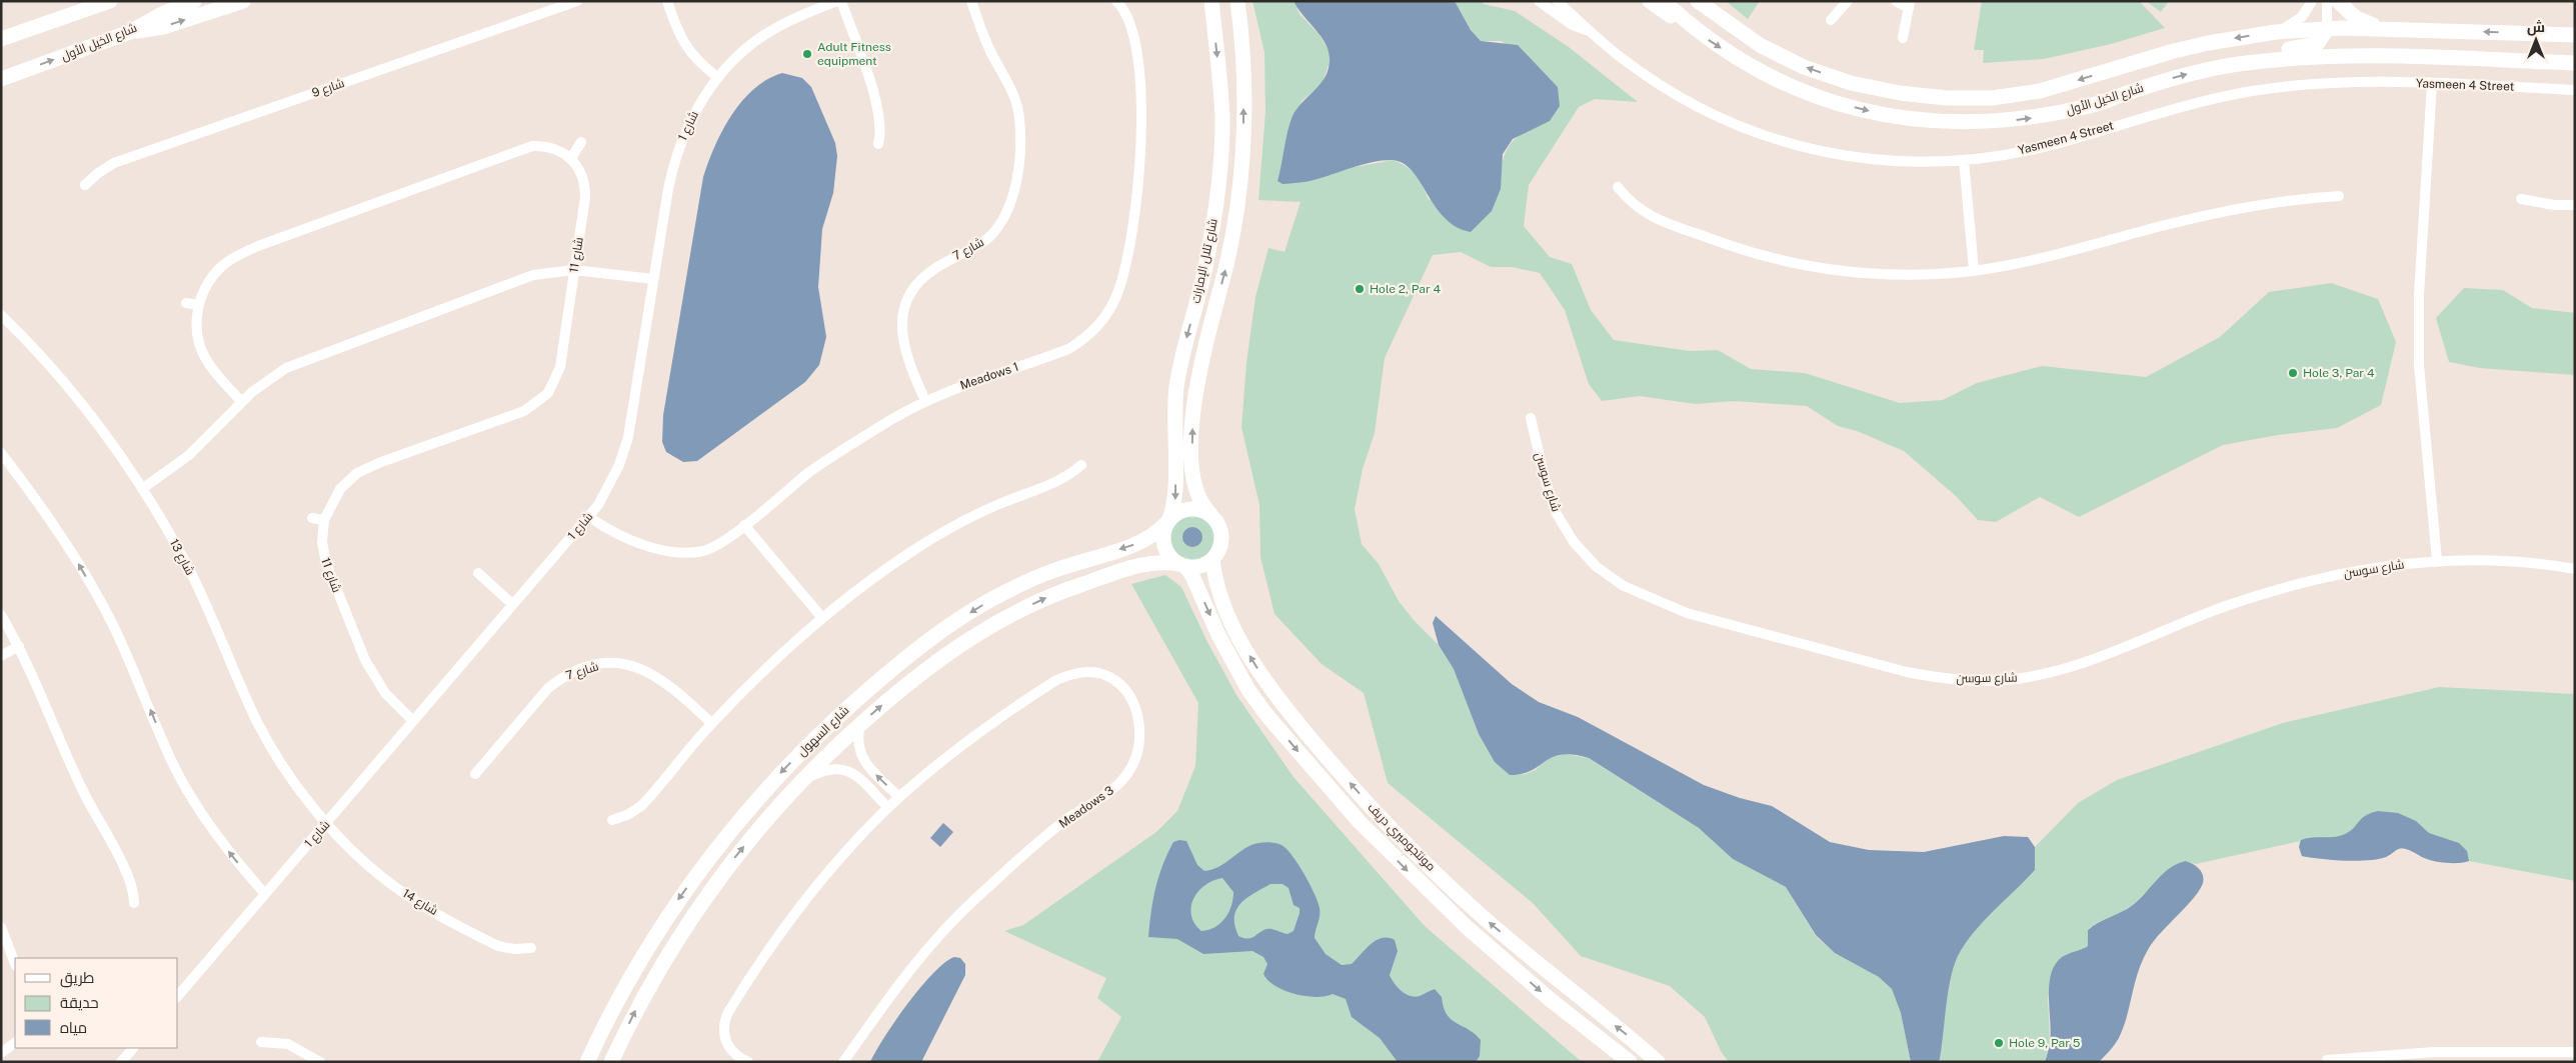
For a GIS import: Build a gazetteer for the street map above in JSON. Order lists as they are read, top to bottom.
{
  "streets": {
    "main road": [
      "شارع الخيل الأول",
      "شارع تلال الإمارات",
      "شارع السهول",
      "مونتجوميري دريف"
    ],
    "street": [
      "Yasmeen 4 Street",
      "شارع 9",
      "شارع 1",
      "شارع 7",
      "شارع 11",
      "Meadows 1",
      "شارع سوسن",
      "شارع 13",
      "Meadows 3",
      "شارع 14"
    ]
  },
  "crossings": [
    ["شارع 1", "شارع 11"],
    ["شارع 1", "Meadows 1"],
    ["شارع 1", "شارع 13"],
    ["شارع 1", "شارع 14"],
    ["شارع 7", "Meadows 1"],
    ["شارع تلال الإمارات", "شارع السهول"],
    ["شارع تلال الإمارات", "مونتجوميري دريف"],
    ["شارع 13", "شارع 14"],
    ["شارع السهول", "مونتجوميري دريف"]
  ],
  "places": [
    "Adult Fitness equipment",
    "Hole 2, Par 4",
    "Hole 3, Par 4",
    "Hole 9, Par 5"
  ],
  "legend": ["طريق", "حديقة", "مياه"],
  "north": "top"
}
